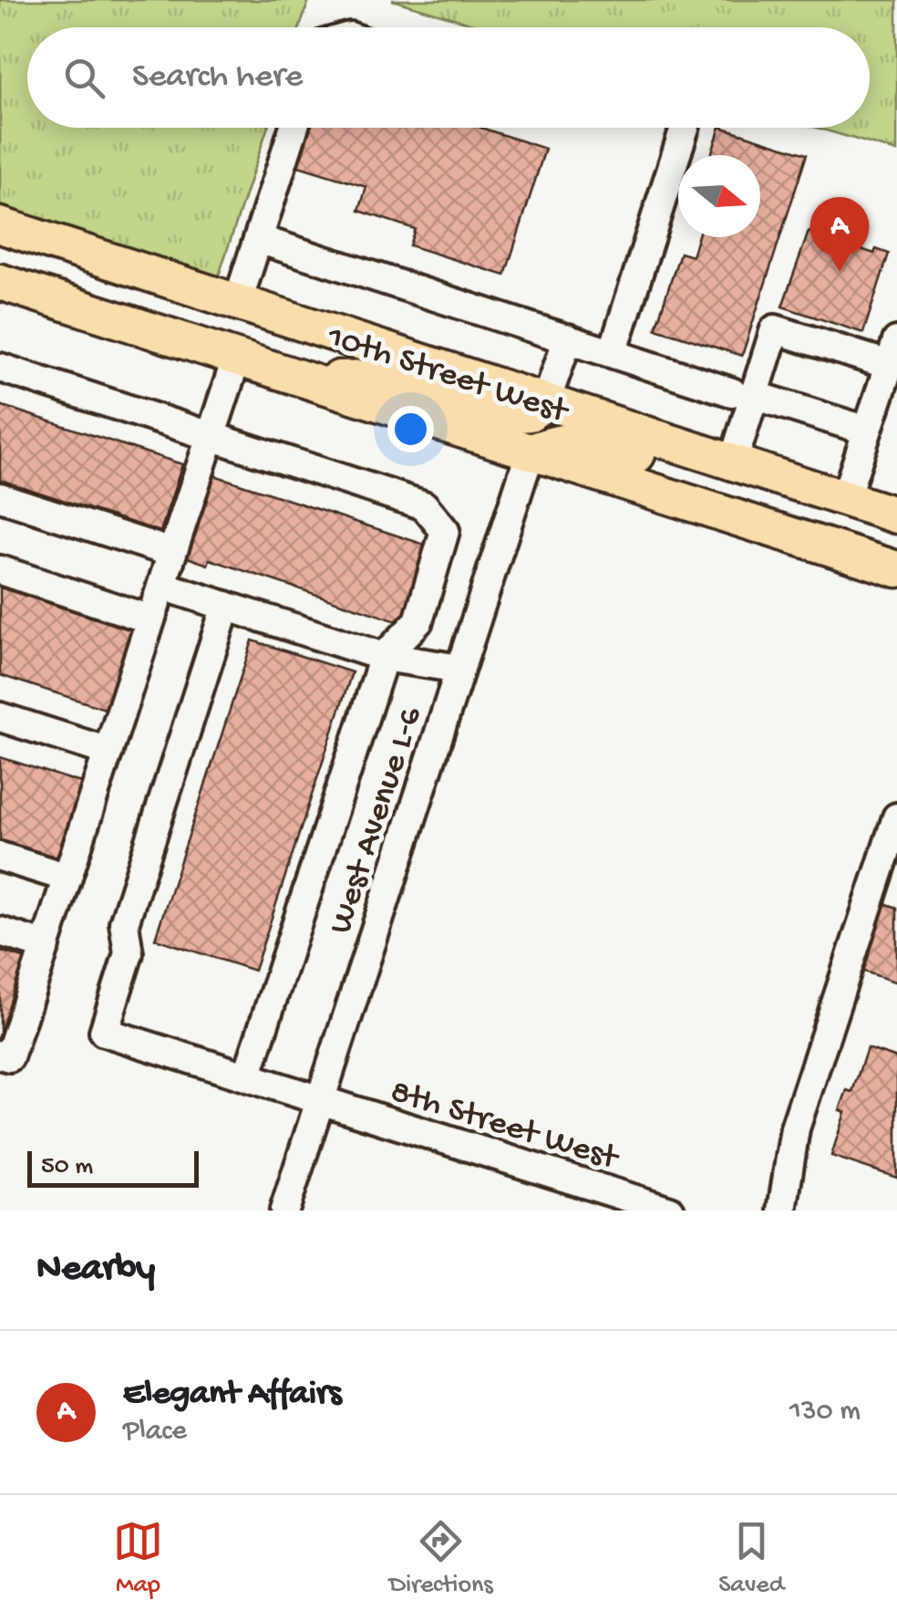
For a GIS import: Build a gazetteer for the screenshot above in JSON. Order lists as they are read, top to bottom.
{
  "streets": {
    "main road": ["10th Street West"],
    "street": ["West Avenue L-6", "8th Street West"]
  },
  "crossings": [
    ["10th Street West", "West Avenue L-6"],
    ["West Avenue L-6", "8th Street West"]
  ],
  "scale_bar": "50 m",
  "north": "right",
  "page": {
    "search": "Search here",
    "pins": "A",
    "scale": "50 m",
    "heading": "Nearby",
    "list": [
      {
        "mark": "A",
        "name": "Elegant Affairs",
        "note": "Place",
        "value": "130 m"
      }
    ],
    "nav": ["Map", "Directions", "Saved"]
  }
}
